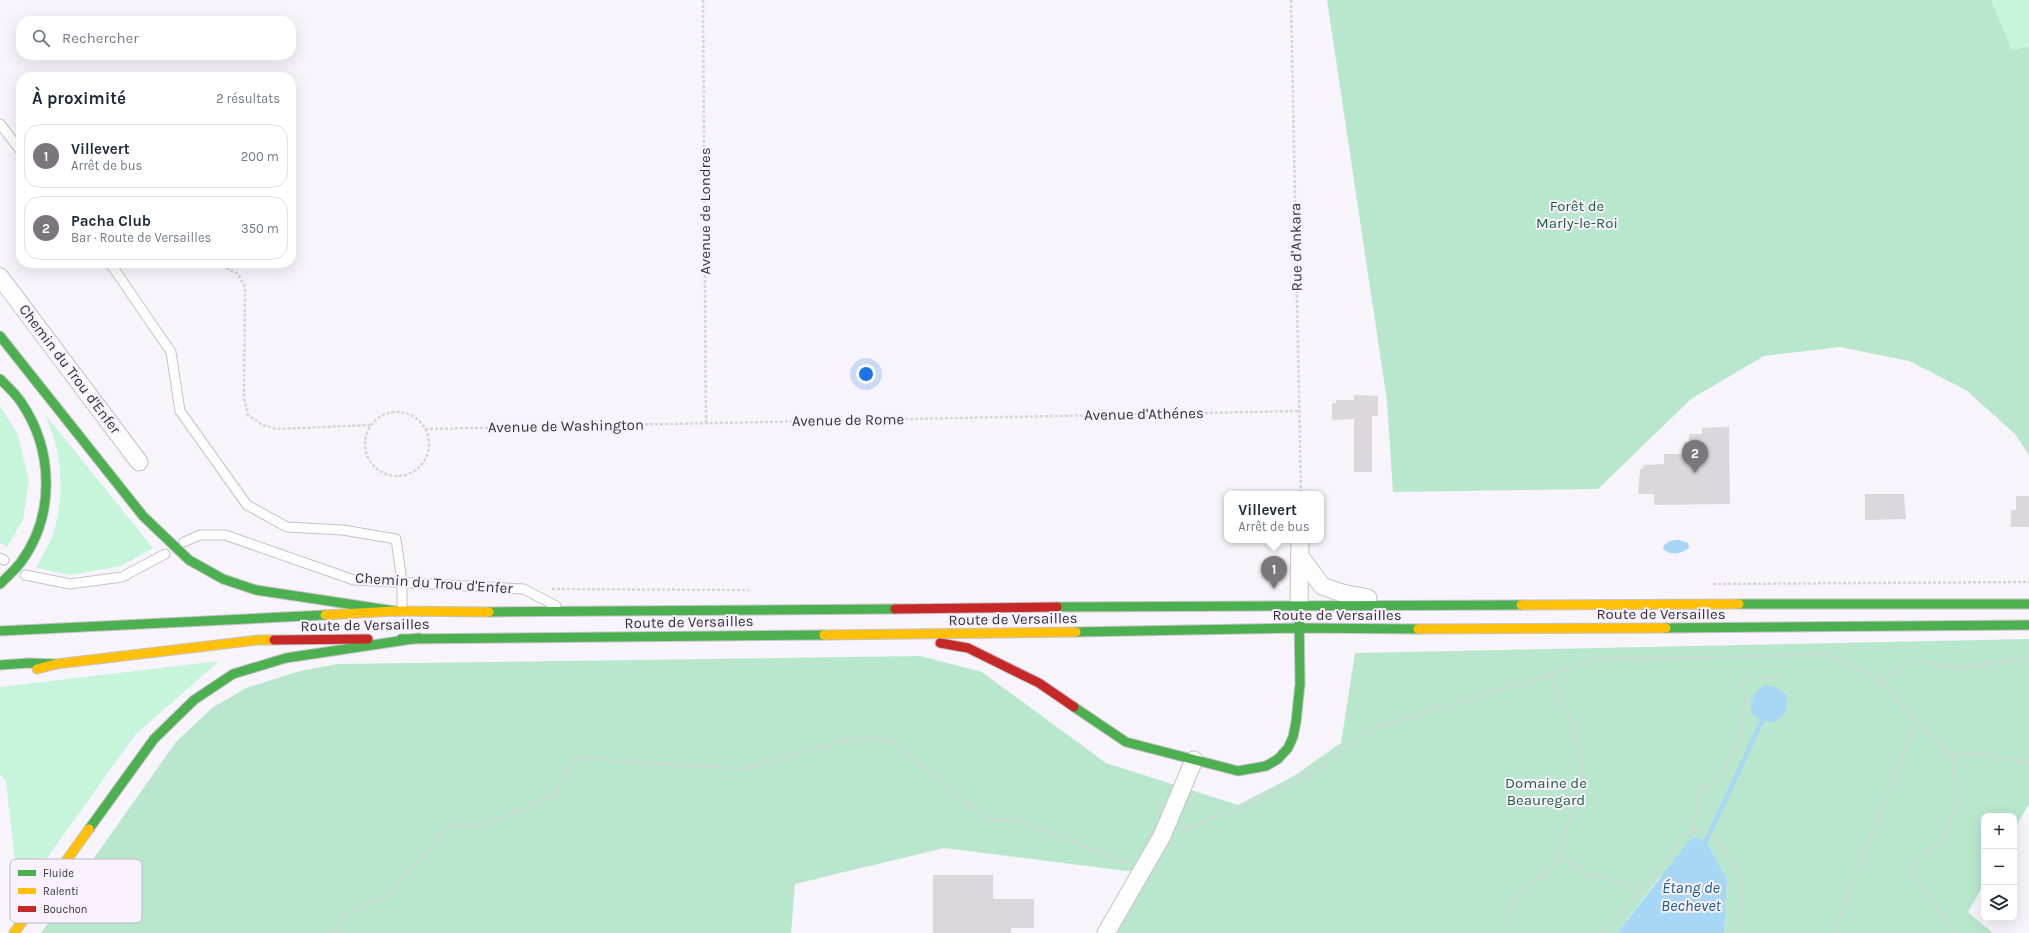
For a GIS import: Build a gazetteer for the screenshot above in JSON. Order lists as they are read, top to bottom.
{
  "streets": {
    "main road": ["Route de Versailles"],
    "street": ["Chemin du Trou d'Enfer"],
    "path": [
      "Avenue de Londres",
      "Rue d'Ankara",
      "Avenue d'Athénes",
      "Avenue de Rome",
      "Avenue de Washington"
    ]
  },
  "crossings": [
    ["Avenue de Londres", "Avenue de Rome"],
    ["Avenue de Londres", "Avenue de Washington"],
    ["Rue d'Ankara", "Avenue d'Athénes"],
    ["Chemin du Trou d'Enfer", "Route de Versailles"],
    ["Avenue d'Athénes", "Avenue de Rome"],
    ["Avenue de Rome", "Avenue de Washington"]
  ],
  "water": ["Étang de Bechevet"],
  "parks": ["Forêt de Marly-le-Roi", "Domaine de Beauregard"],
  "legend": ["Fluide", "Ralenti", "Bouchon"],
  "page": {
    "search": "Rechercher",
    "heading": ["À proximité", "2 résultats"],
    "list": [
      {
        "mark": "1",
        "name": "Villevert",
        "note": "Arrêt de bus",
        "value": "200 m"
      },
      {
        "mark": "2",
        "name": "Pacha Club",
        "note": "Bar · Route de Versailles",
        "value": "350 m"
      }
    ],
    "pins": ["2", "1"],
    "popup": ["Villevert", "Arrêt de bus"],
    "map_buttons": ["+", "−"]
  }
}
